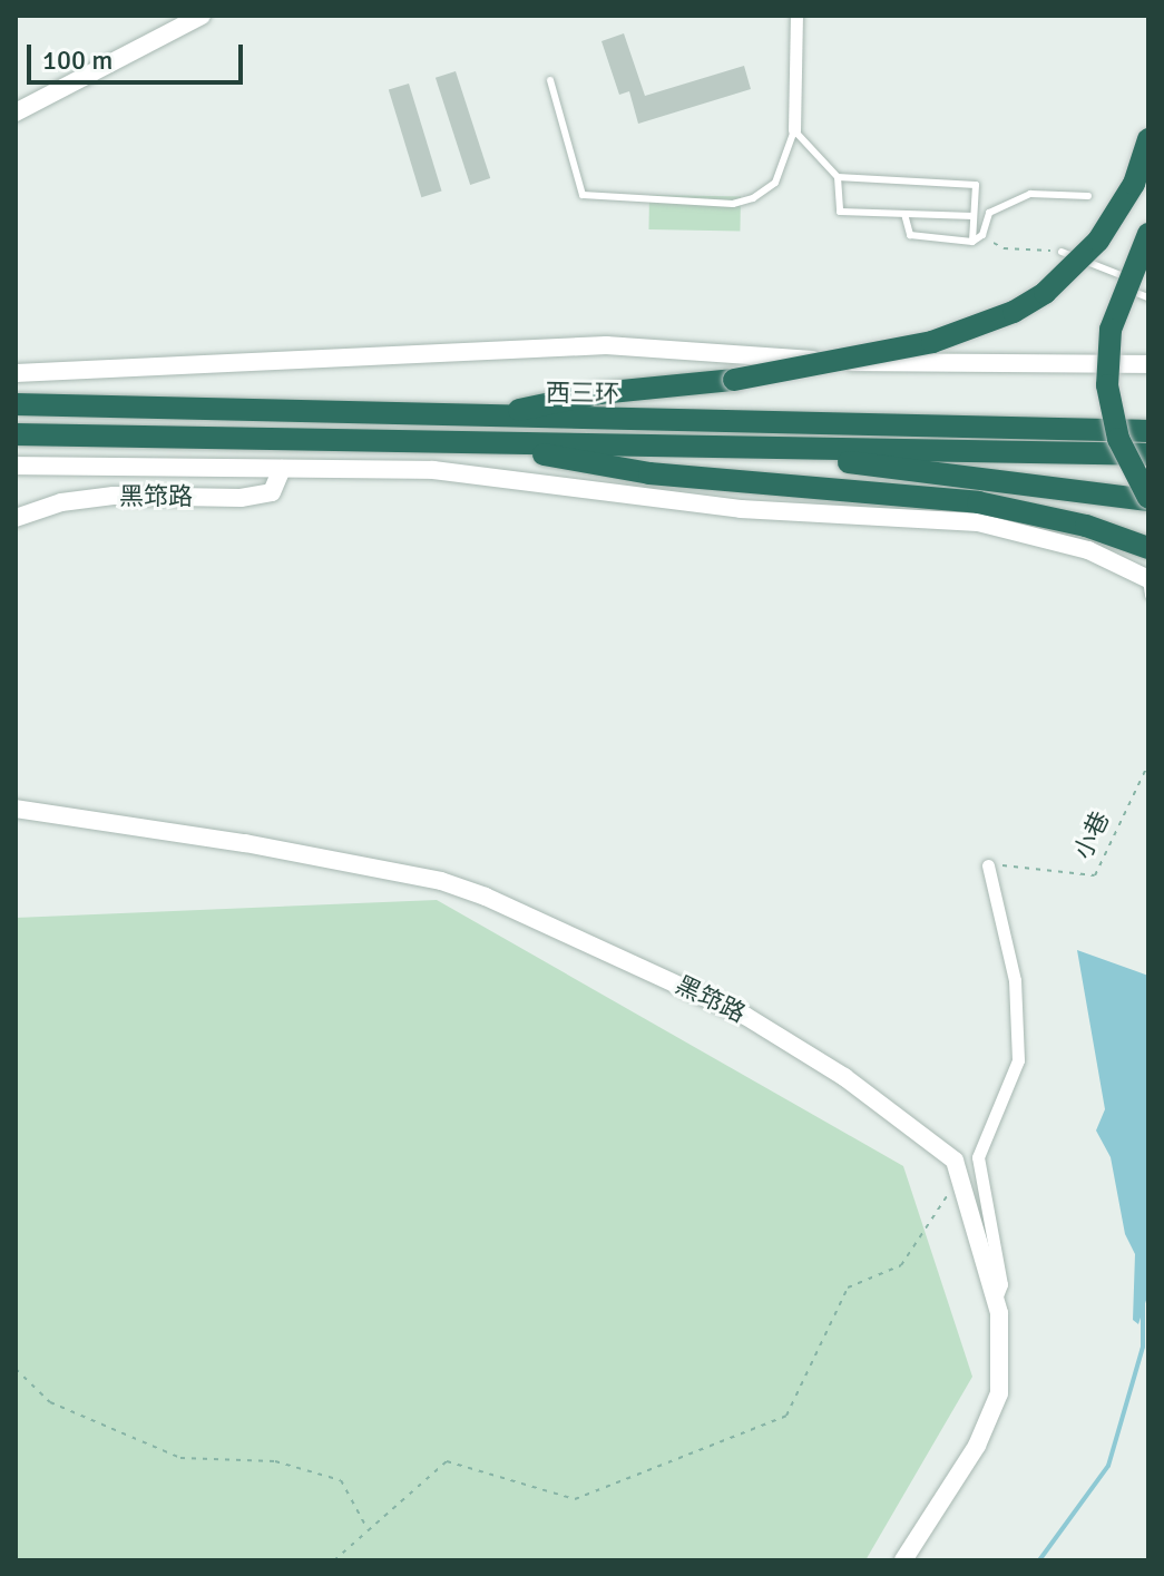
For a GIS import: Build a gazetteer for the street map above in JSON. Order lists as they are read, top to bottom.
{
  "streets": {
    "highway": ["西三环"],
    "main road": ["黑筇路"],
    "path": ["小巷"]
  },
  "scale_bar": "100 m"
}
